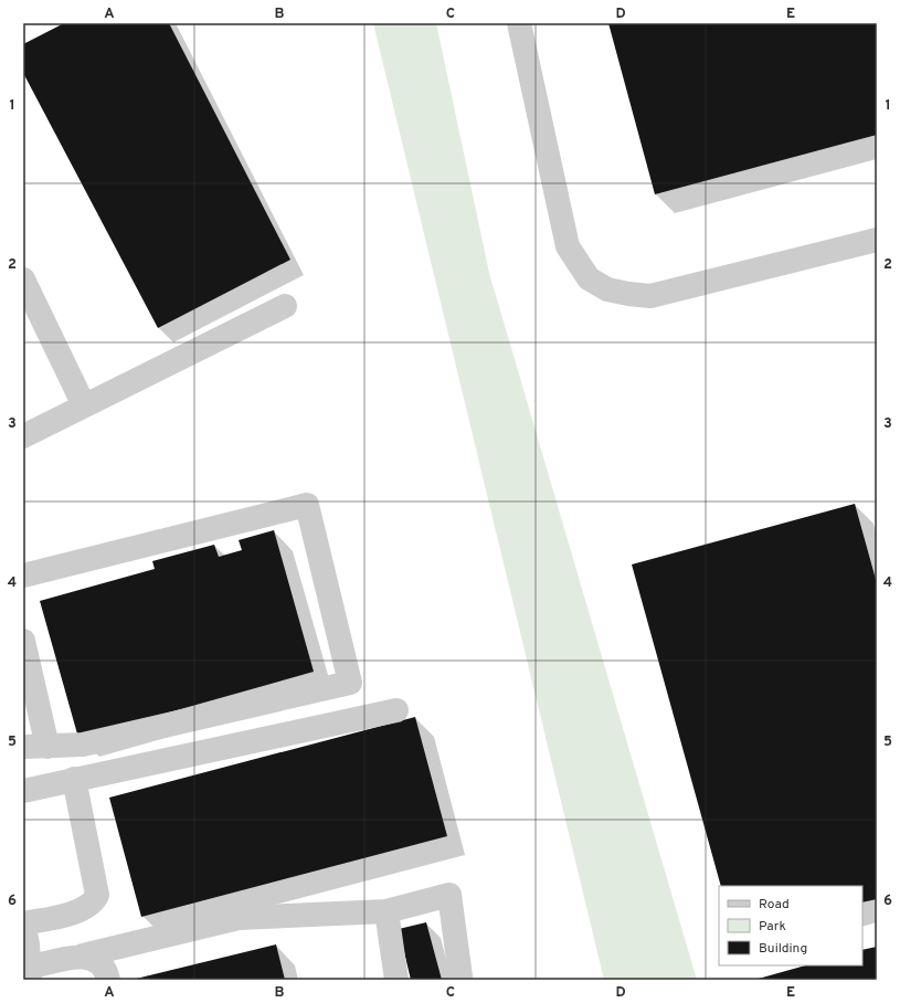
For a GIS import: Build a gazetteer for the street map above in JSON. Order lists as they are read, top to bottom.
{
  "legend": ["Road", "Park", "Building"],
  "grid": {
    "columns": [
      "A",
      "B",
      "C",
      "D",
      "E"
    ],
    "rows": [
      "1",
      "2",
      "3",
      "4",
      "5",
      "6"
    ]
  }
}
